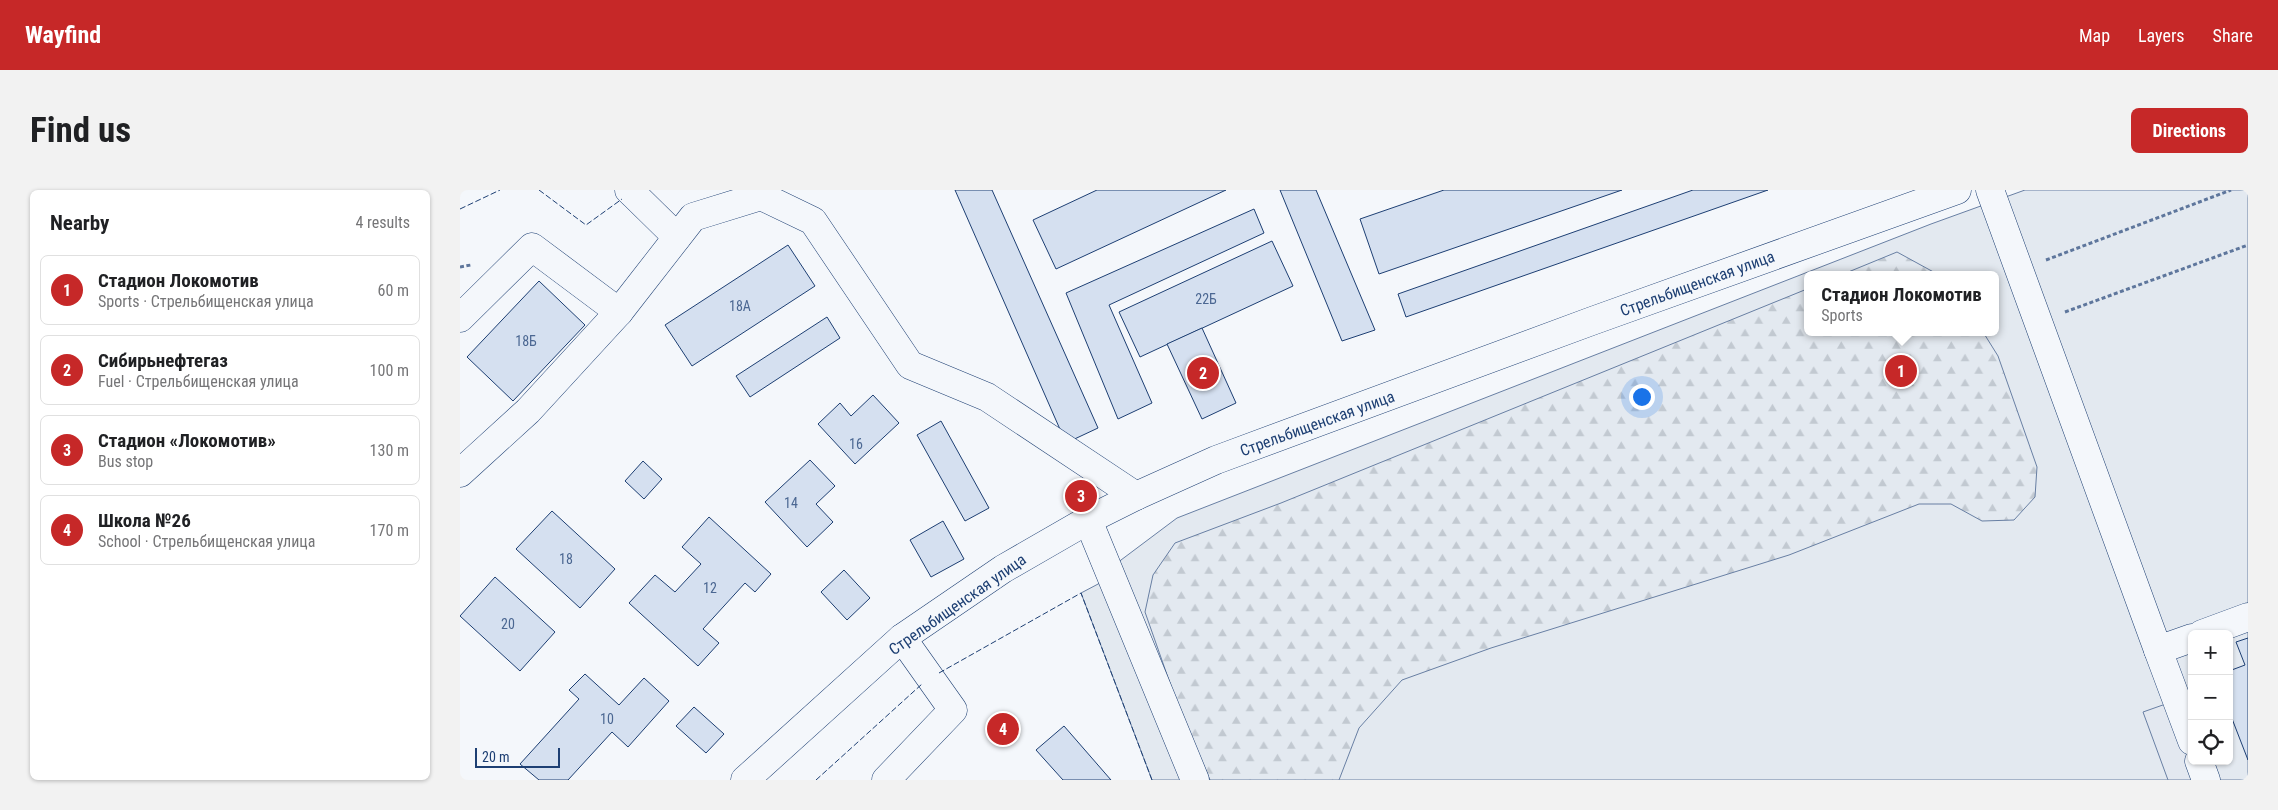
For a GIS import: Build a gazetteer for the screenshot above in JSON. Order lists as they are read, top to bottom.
{
  "streets": {
    "main road": ["Стрельбищенская улица"]
  },
  "house_numbers": [
    "22Б",
    "18А",
    "18Б",
    "16",
    "14",
    "18",
    "12",
    "20",
    "10"
  ],
  "scale_bar": "20 m",
  "page": {
    "header": "Wayfind",
    "nav": ["Map", "Layers", "Share"],
    "buttons": "Directions",
    "title": "Find us",
    "heading": ["Nearby", "4 results"],
    "list": [
      {
        "mark": "1",
        "name": "Стадион Локомотив",
        "note": "Sports · Стрельбищенская улица",
        "value": "60 m"
      },
      {
        "mark": "2",
        "name": "Сибирьнефтегаз",
        "note": "Fuel · Стрельбищенская улица",
        "value": "100 m"
      },
      {
        "mark": "3",
        "name": "Стадион «Локомотив»",
        "note": "Bus stop",
        "value": "130 m"
      },
      {
        "mark": "4",
        "name": "Школа №26",
        "note": "School · Стрельбищенская улица",
        "value": "170 m"
      }
    ],
    "popup": ["Стадион Локомотив", "Sports"],
    "pins": [
      "1",
      "2",
      "3",
      "4"
    ],
    "map_buttons": ["+", "−"],
    "scale": "20 m"
  }
}
